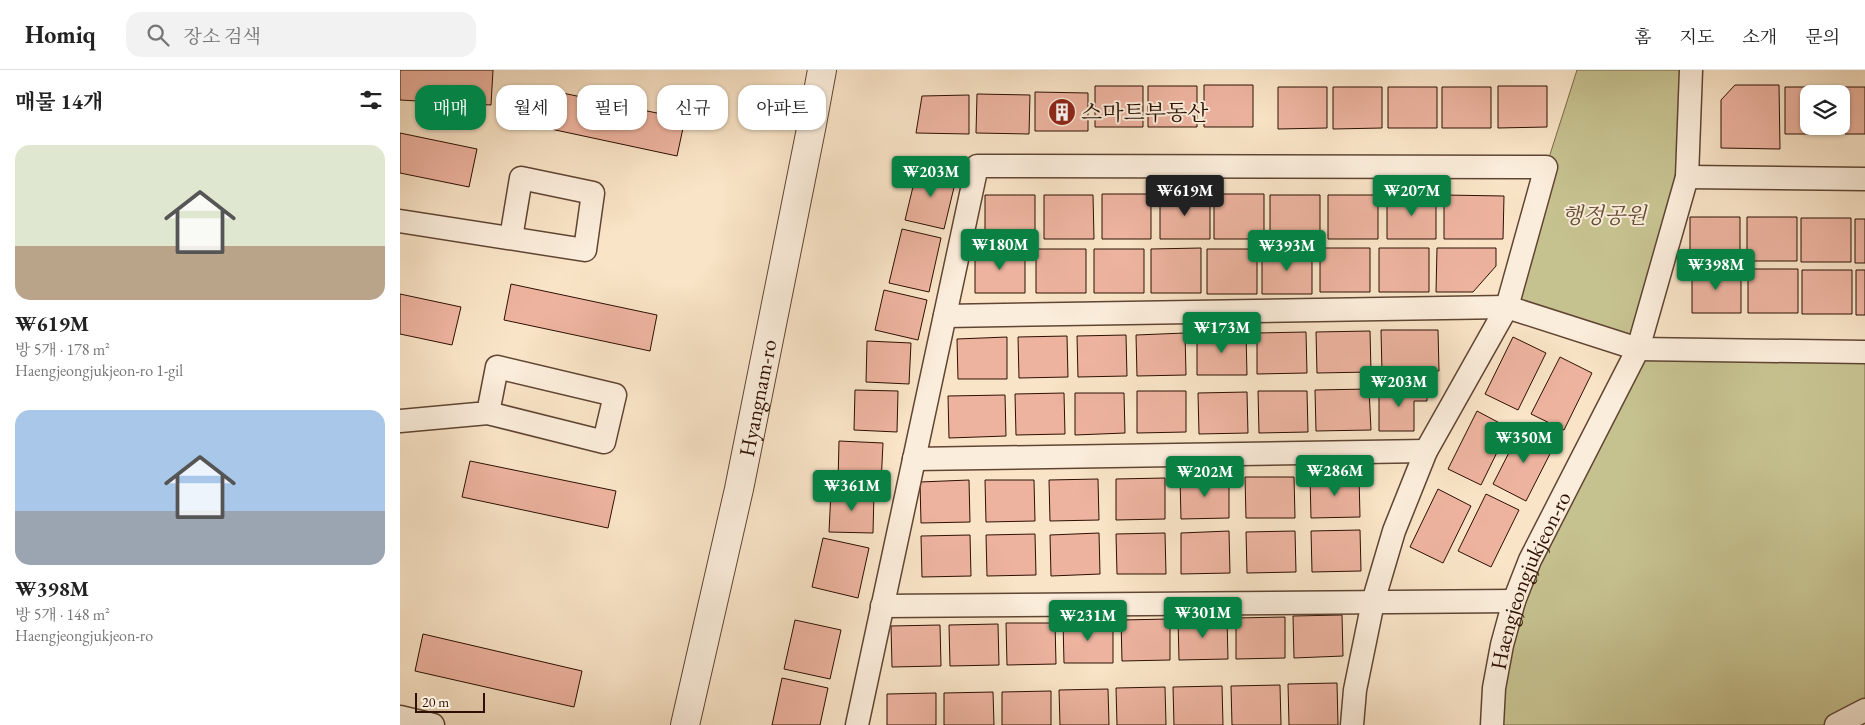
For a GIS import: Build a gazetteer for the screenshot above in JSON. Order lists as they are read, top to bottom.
{
  "streets": {
    "street": ["Hyangnam-ro", "Haengjeongjukjeon-ro"]
  },
  "parks": ["행정공원"],
  "places": {
    "building": ["스마트부동산"]
  },
  "scale_bar": "20 m",
  "page": {
    "header": "Homiq",
    "search": "장소 검색",
    "nav": [
      "홈",
      "지도",
      "소개",
      "문의"
    ],
    "heading": "매물 14개",
    "chip": [
      "매매",
      "월세",
      "필터",
      "신규",
      "아파트"
    ],
    "list": [
      {
        "name": "₩619M",
        "note": "방 5개 · 178 m² · Haengjeongjukjeon-ro 1-gil"
      },
      {
        "name": "₩398M",
        "note": "방 5개 · 148 m² · Haengjeongjukjeon-ro"
      }
    ],
    "price": [
      "₩203M",
      "₩619M",
      "₩207M",
      "₩180M",
      "₩393M",
      "₩398M",
      "₩173M",
      "₩203M",
      "₩350M",
      "₩286M",
      "₩202M",
      "₩361M",
      "₩301M",
      "₩231M"
    ],
    "scale": "20 m"
  }
}
